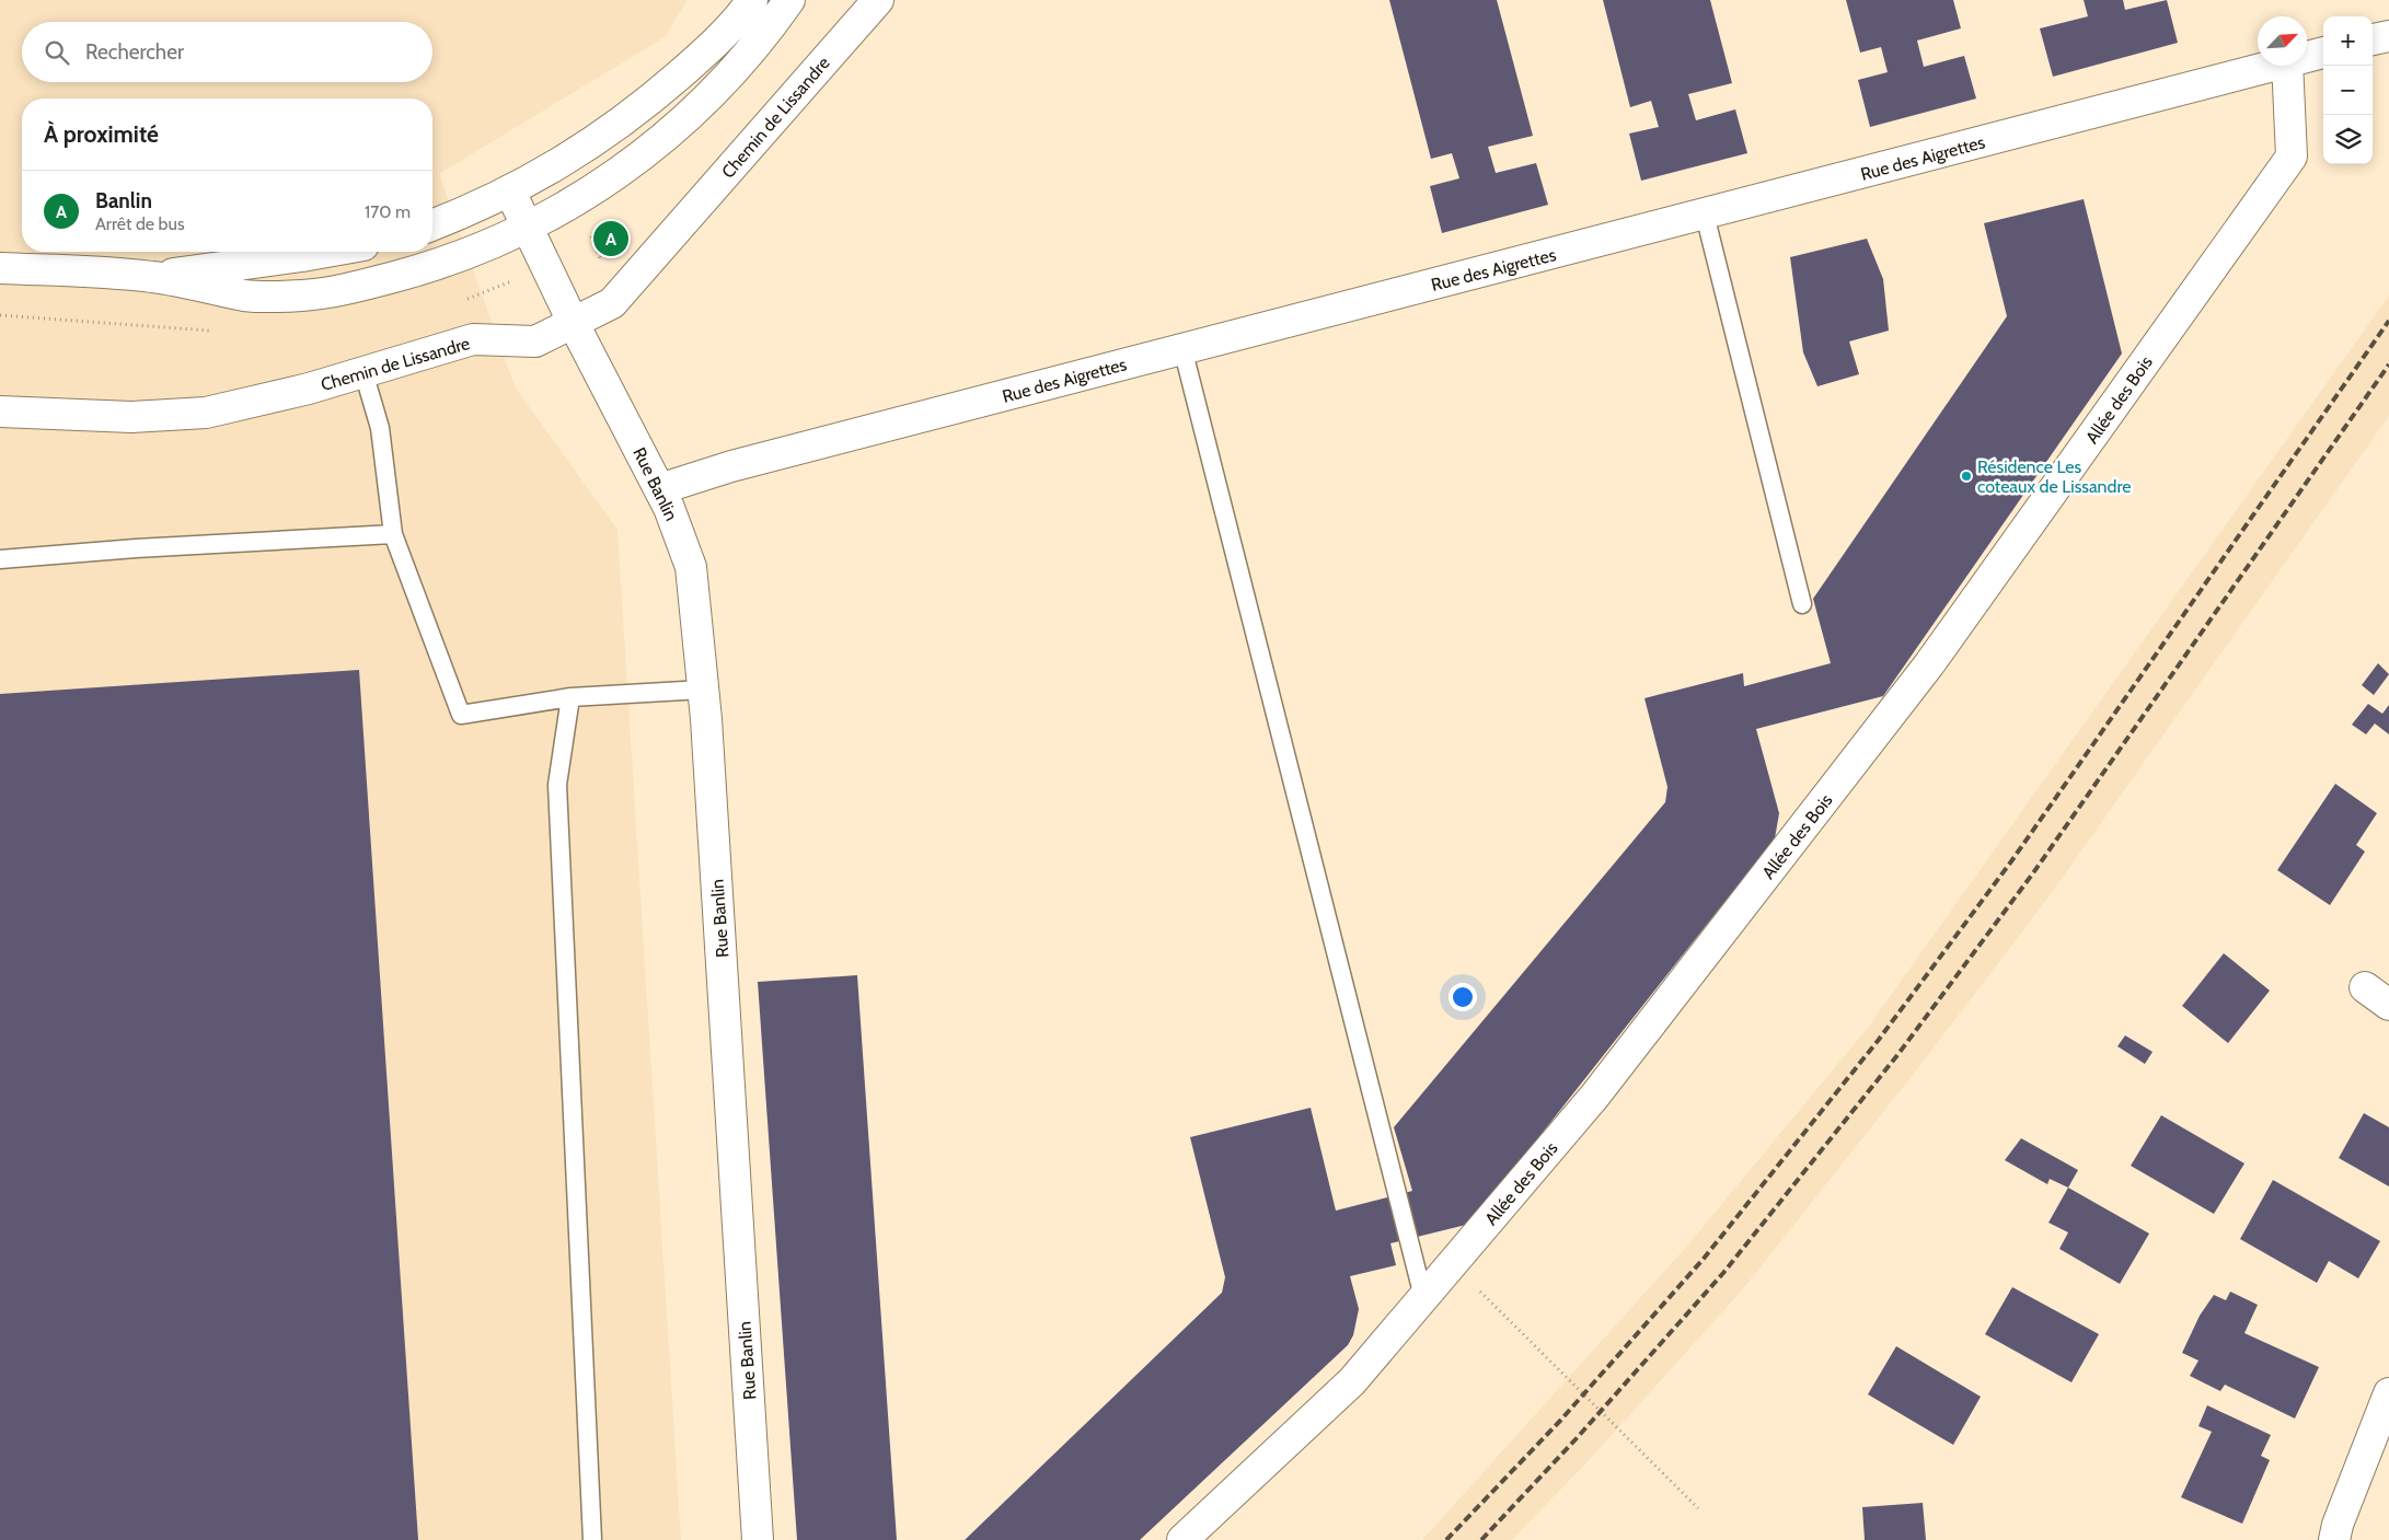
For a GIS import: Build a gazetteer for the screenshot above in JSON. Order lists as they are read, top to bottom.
{
  "streets": {
    "street": [
      "Chemin de Lissandre",
      "Rue des Aigrettes",
      "Allée des Bois",
      "Rue Banlin"
    ]
  },
  "crossings": [
    ["Chemin de Lissandre", "Rue Banlin"],
    ["Rue des Aigrettes", "Rue Banlin"]
  ],
  "places": ["Résidence Les coteaux de Lissandre"],
  "north": "top right",
  "page": {
    "map_buttons": ["+", "−"],
    "search": "Rechercher",
    "heading": "À proximité",
    "list": [
      {
        "mark": "A",
        "name": "Banlin",
        "note": "Arrêt de bus",
        "value": "170 m"
      }
    ],
    "pins": "A"
  }
}
